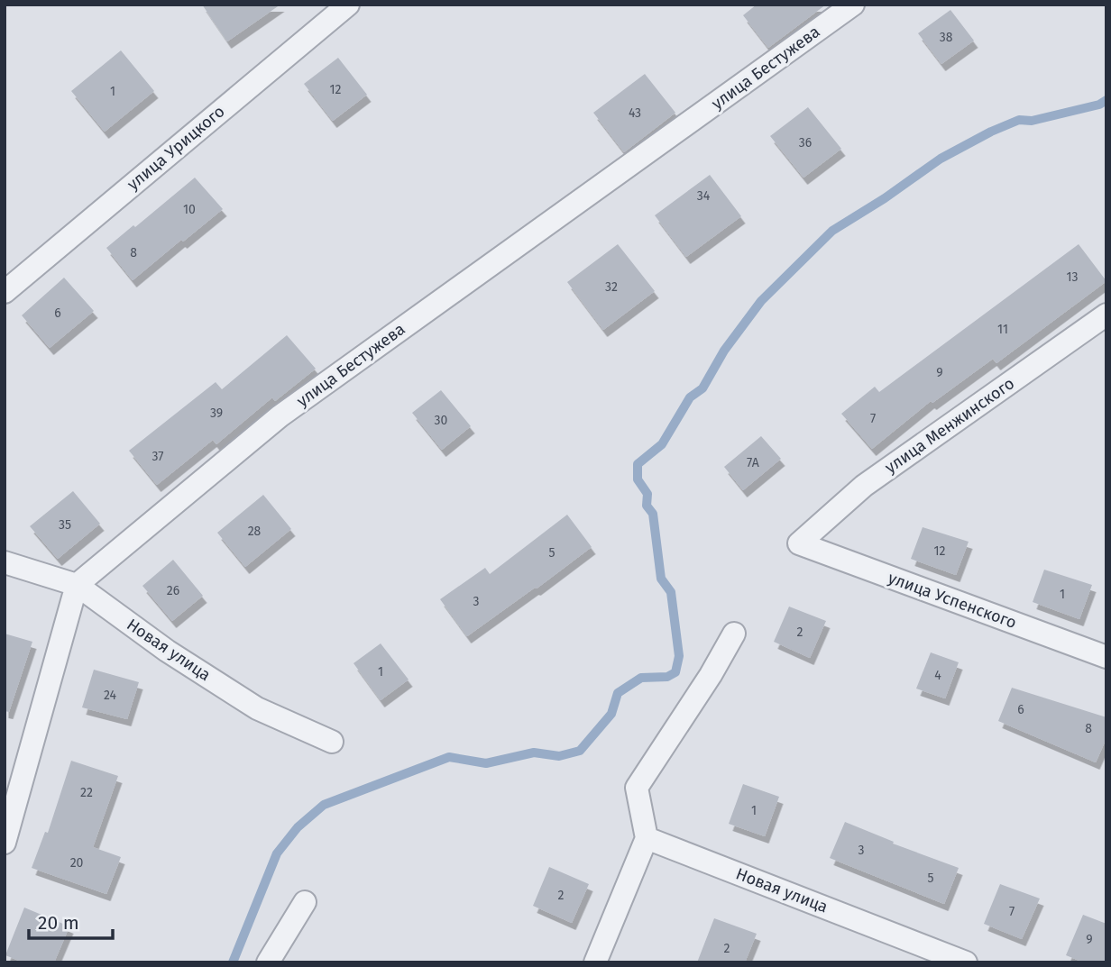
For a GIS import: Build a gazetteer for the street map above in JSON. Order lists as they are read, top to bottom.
{
  "streets": {
    "street": [
      "улица Бестужева",
      "улица Урицкого",
      "улица Менжинского",
      "улица Успенского",
      "Новая улица"
    ]
  },
  "crossings": [
    ["улица Бестужева", "Новая улица"],
    ["улица Менжинского", "улица Успенского"]
  ],
  "house_numbers": [
    "38",
    "12",
    "1",
    "43",
    "36",
    "34",
    "10",
    "8",
    "13",
    "32",
    "6",
    "11",
    "9",
    "39",
    "7",
    "30",
    "37",
    "7А",
    "35",
    "28",
    "12",
    "5",
    "26",
    "1",
    "3",
    "2",
    "1",
    "4",
    "24",
    "6",
    "8",
    "22",
    "1",
    "3",
    "20",
    "5",
    "2",
    "7",
    "9",
    "2"
  ],
  "scale_bar": "20 m"
}
